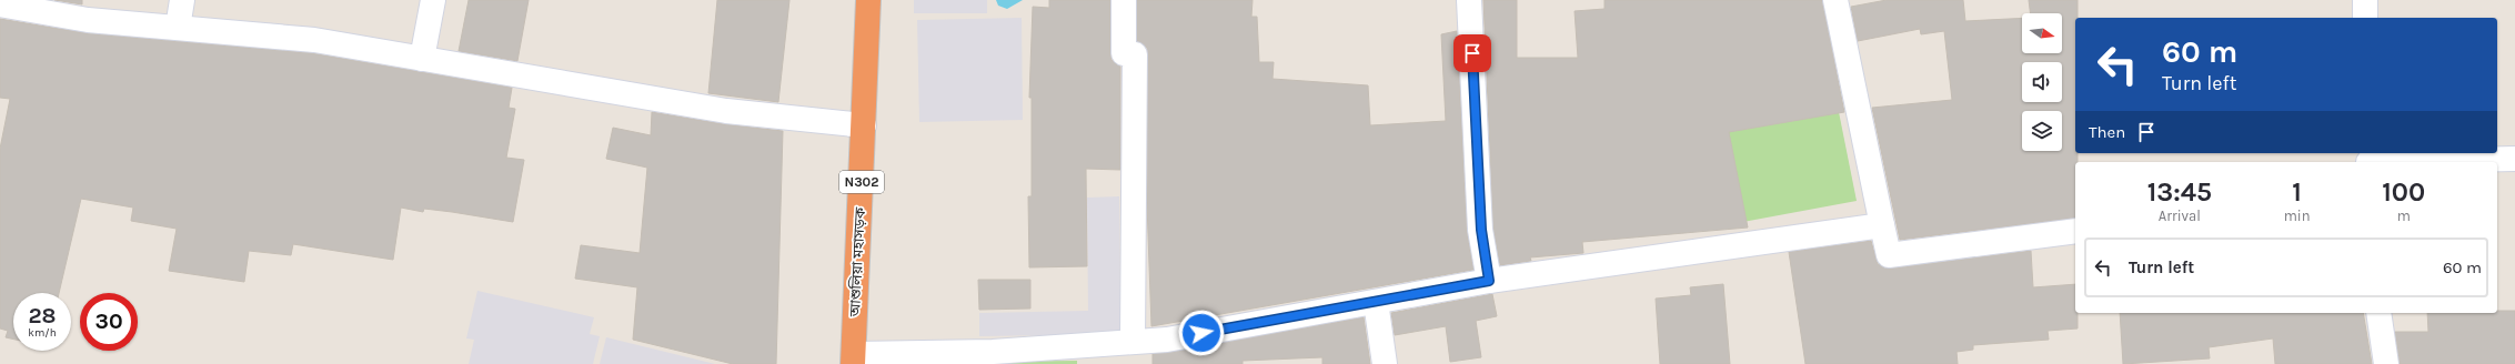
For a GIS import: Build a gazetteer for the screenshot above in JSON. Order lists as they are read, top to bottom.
{
  "streets": {
    "highway": ["N302", "আশুলিয়া মহাসড়ক"]
  },
  "north": "right",
  "page": {
    "turn": ["60 m", "Turn left"],
    "then": "Then",
    "eta": [
      "13:45",
      "Arrival",
      "1",
      "min",
      "100",
      "m"
    ],
    "list": [
      {
        "name": "Turn left",
        "value": "60 m"
      }
    ],
    "speed": "28 km/h",
    "limit": "30"
  }
}
